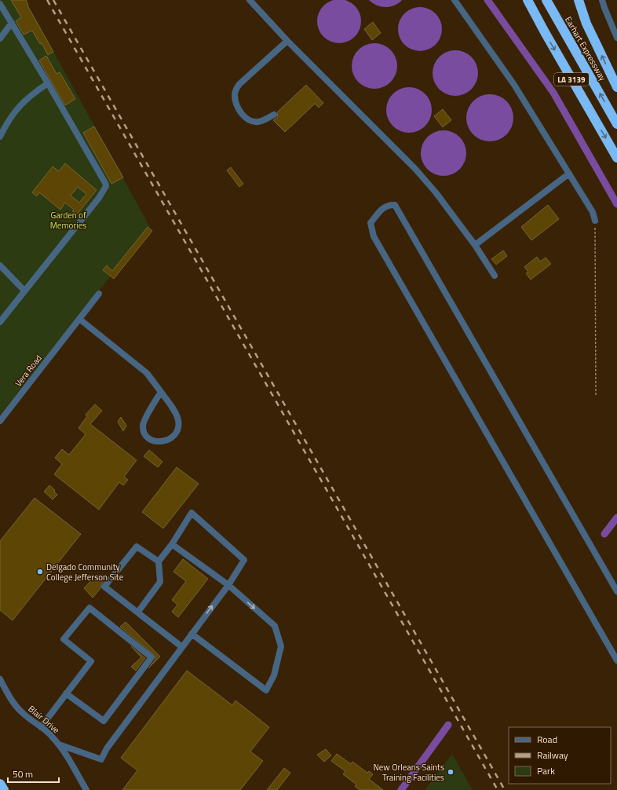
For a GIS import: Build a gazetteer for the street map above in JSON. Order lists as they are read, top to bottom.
{
  "streets": {
    "highway": ["Earhart Expressway", "LA 3139"],
    "street": ["Vera Road", "Blair Drive"]
  },
  "parks": ["Garden of Memories"],
  "places": ["Delgado Community College Jefferson Site", "New Orleans Saints Training Facilities"],
  "legend": ["Road", "Railway", "Park"],
  "scale_bar": "50 m"
}
